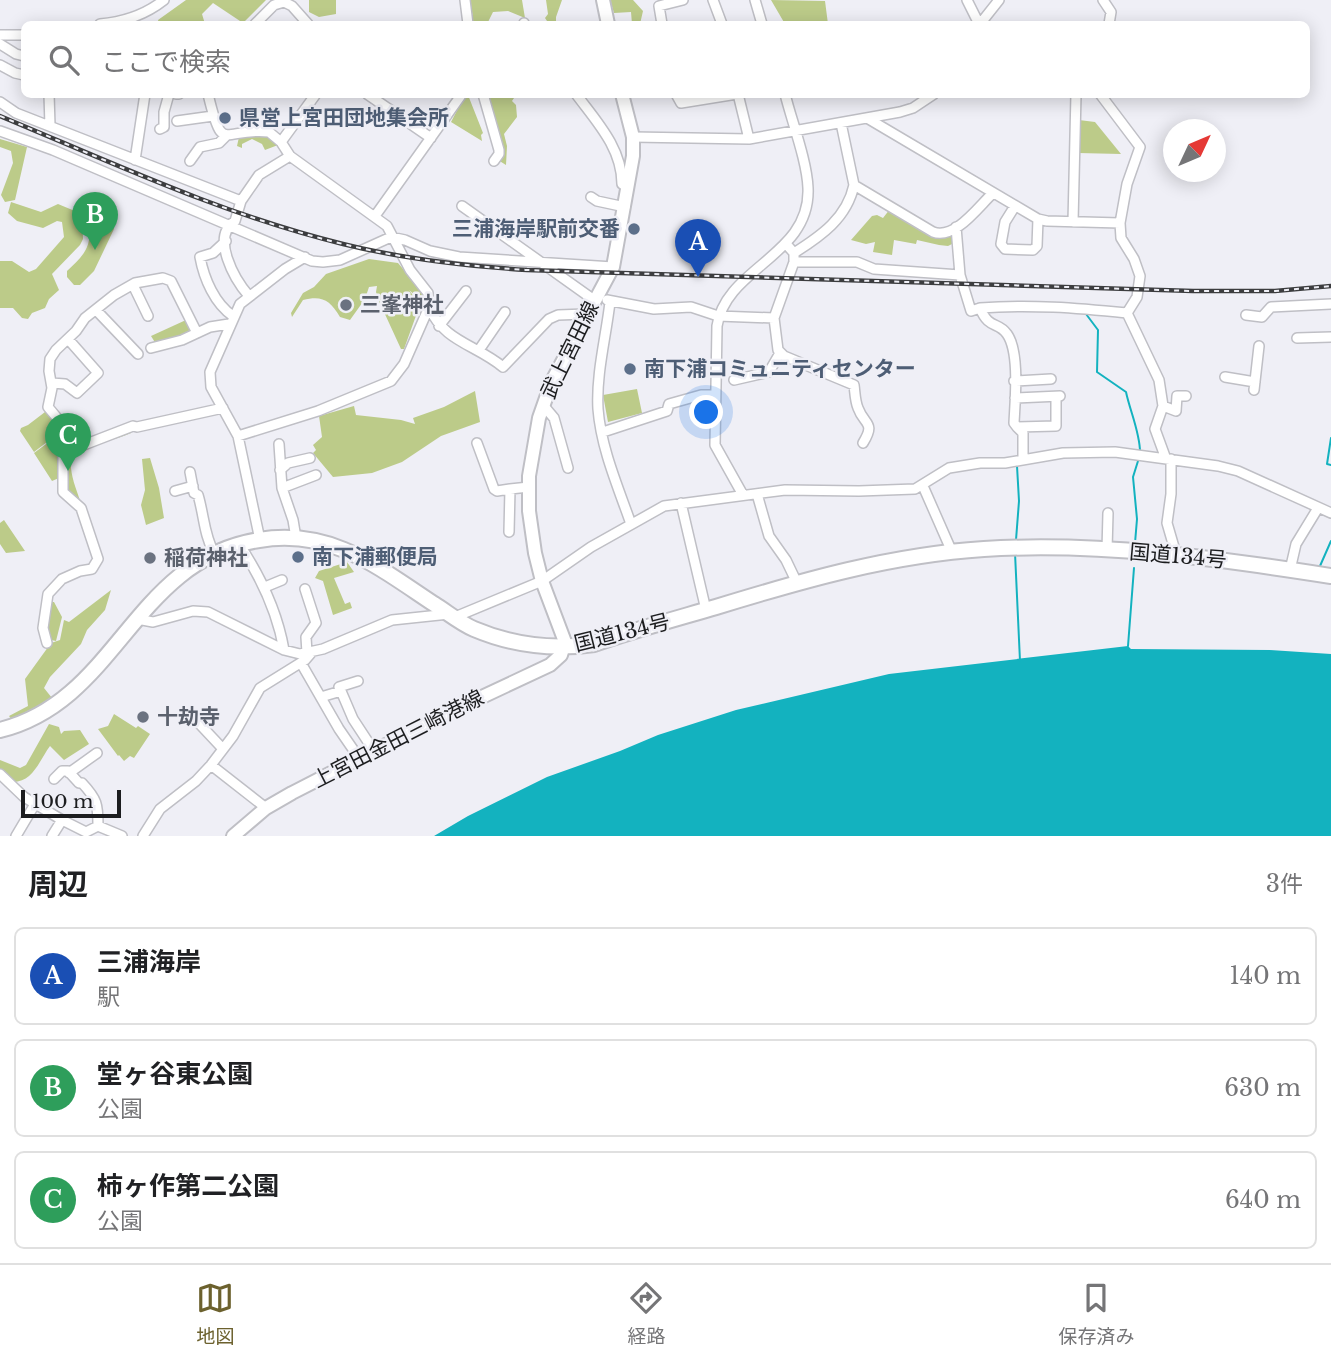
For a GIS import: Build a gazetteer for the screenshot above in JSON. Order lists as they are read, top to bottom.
{
  "streets": {
    "highway": ["国道134号"],
    "main road": ["武上宮田線", "上宮田金田三崎港線"]
  },
  "crossings": [
    ["武上宮田線", "国道134号"],
    ["武上宮田線", "上宮田金田三崎港線"],
    ["国道134号", "上宮田金田三崎港線"]
  ],
  "places": [
    "県営上宮田団地集会所",
    "三浦海岸駅前交番",
    "三峯神社",
    "南下浦コミュニティセンター",
    "南下浦郵便局",
    "稲荷神社",
    "十劫寺"
  ],
  "scale_bar": "100 m",
  "north": "top right",
  "page": {
    "search": "ここで検索",
    "pins": ["B", "A", "C"],
    "scale": "100 m",
    "heading": ["周辺", "3件"],
    "list": [
      {
        "mark": "A",
        "name": "三浦海岸",
        "note": "駅",
        "value": "140 m"
      },
      {
        "mark": "B",
        "name": "堂ヶ谷東公園",
        "note": "公園",
        "value": "630 m"
      },
      {
        "mark": "C",
        "name": "柿ヶ作第二公園",
        "note": "公園",
        "value": "640 m"
      }
    ],
    "nav": ["地図", "経路", "保存済み"]
  }
}
